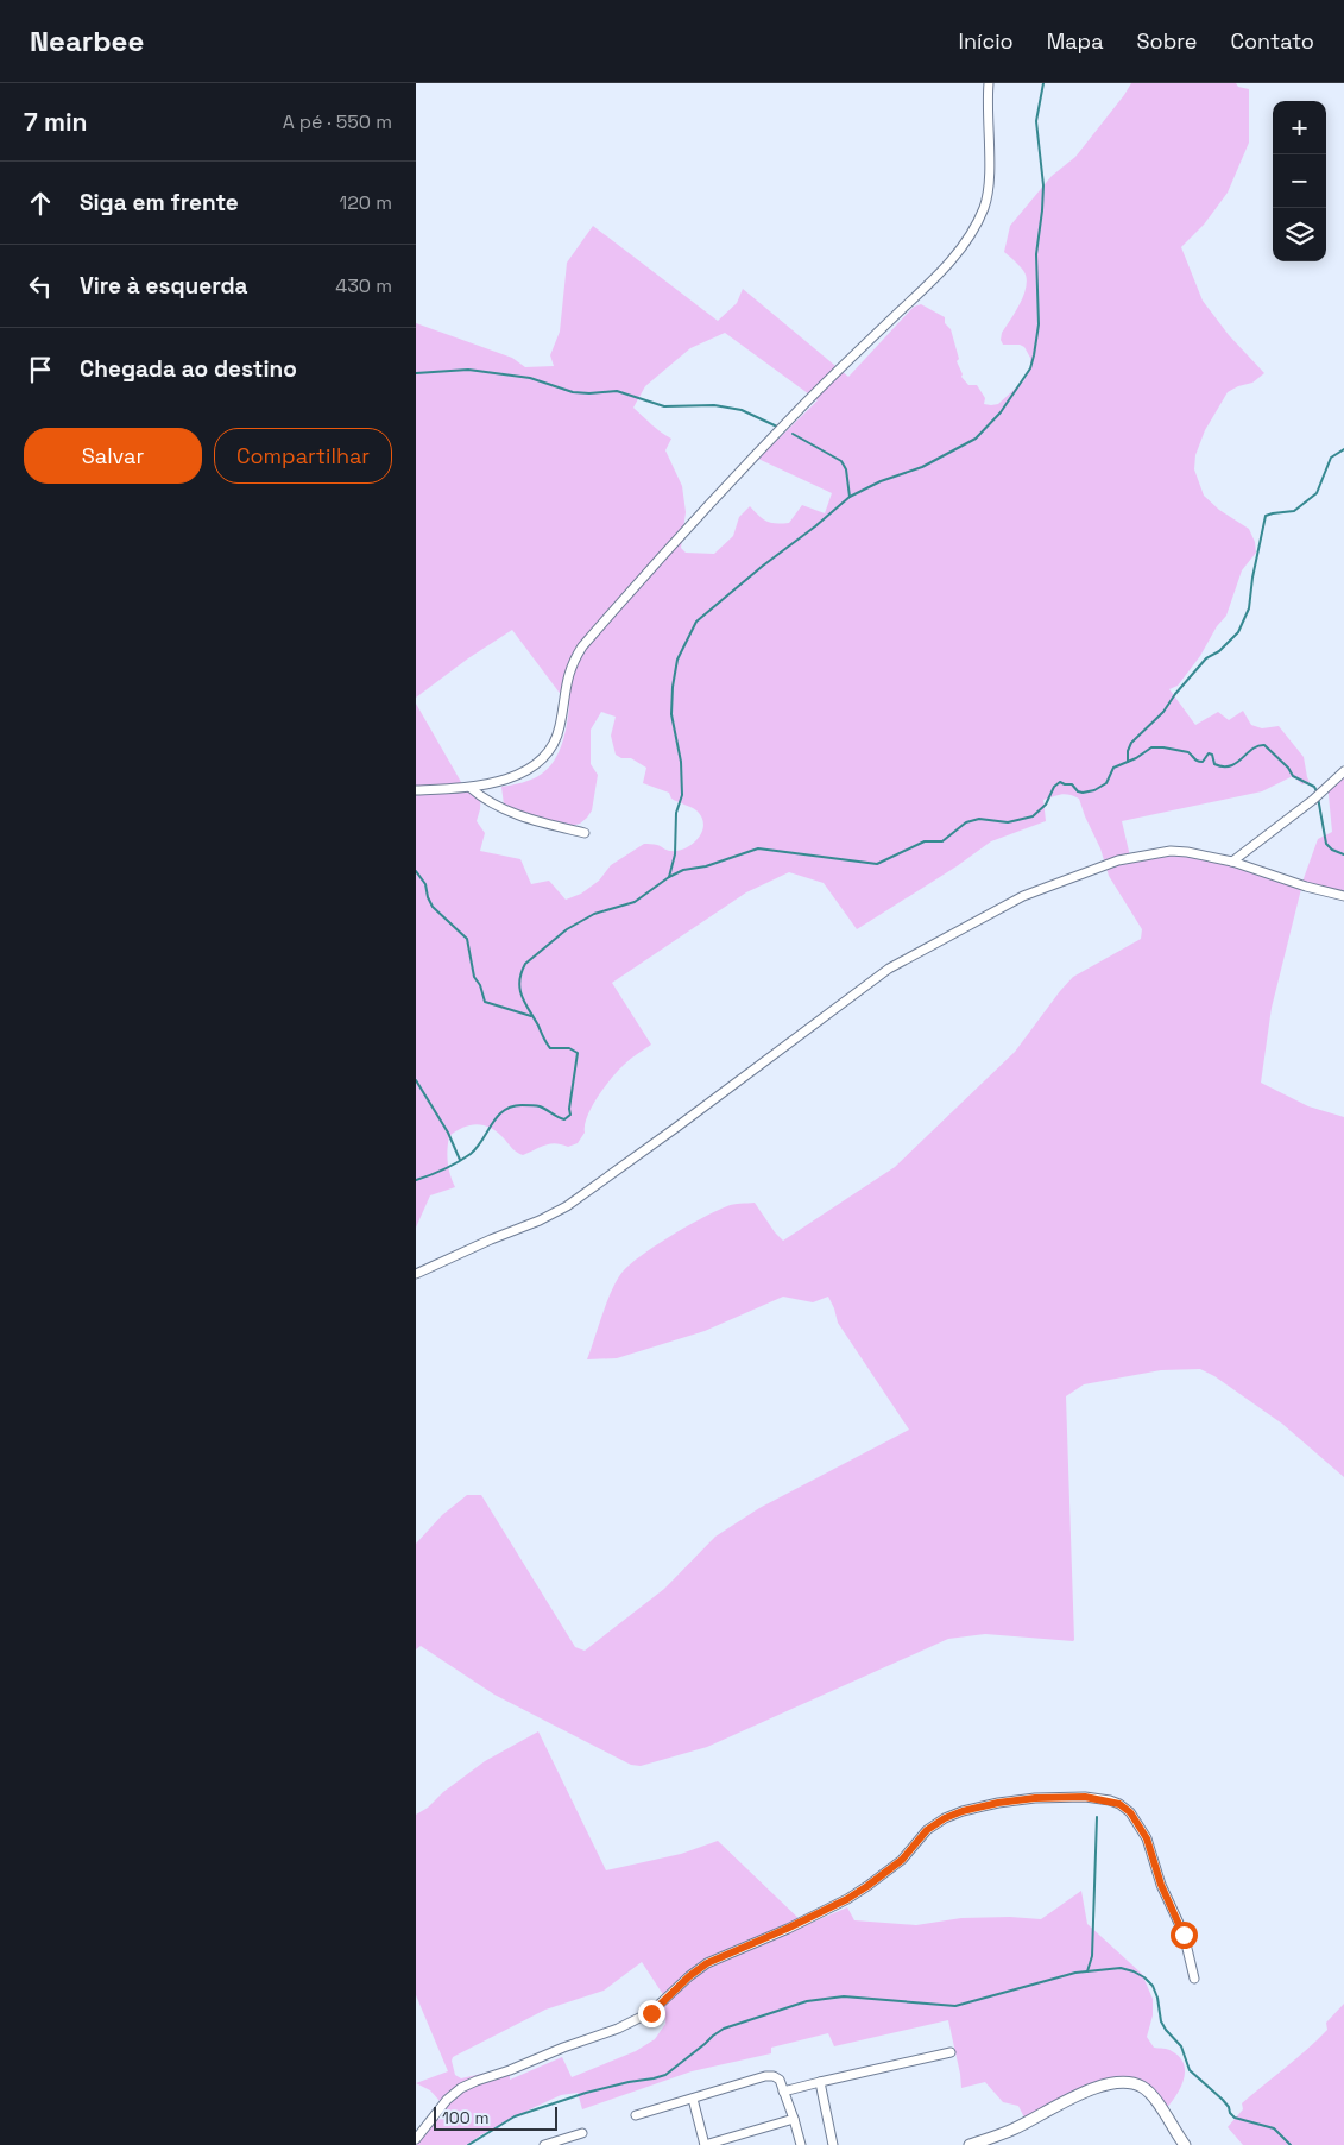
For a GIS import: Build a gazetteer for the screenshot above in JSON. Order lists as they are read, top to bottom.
{
  "scale_bar": "100 m",
  "page": {
    "header": "Nearbee",
    "nav": [
      "Início",
      "Mapa",
      "Sobre",
      "Contato"
    ],
    "heading": ["7 min", "A pé · 550 m"],
    "map_buttons": ["+", "−"],
    "list": [
      ["Siga em frente", "120 m"],
      ["Vire à esquerda", "430 m"],
      "Chegada ao destino"
    ],
    "buttons": ["Salvar", "Compartilhar"],
    "scale": "100 m"
  }
}
